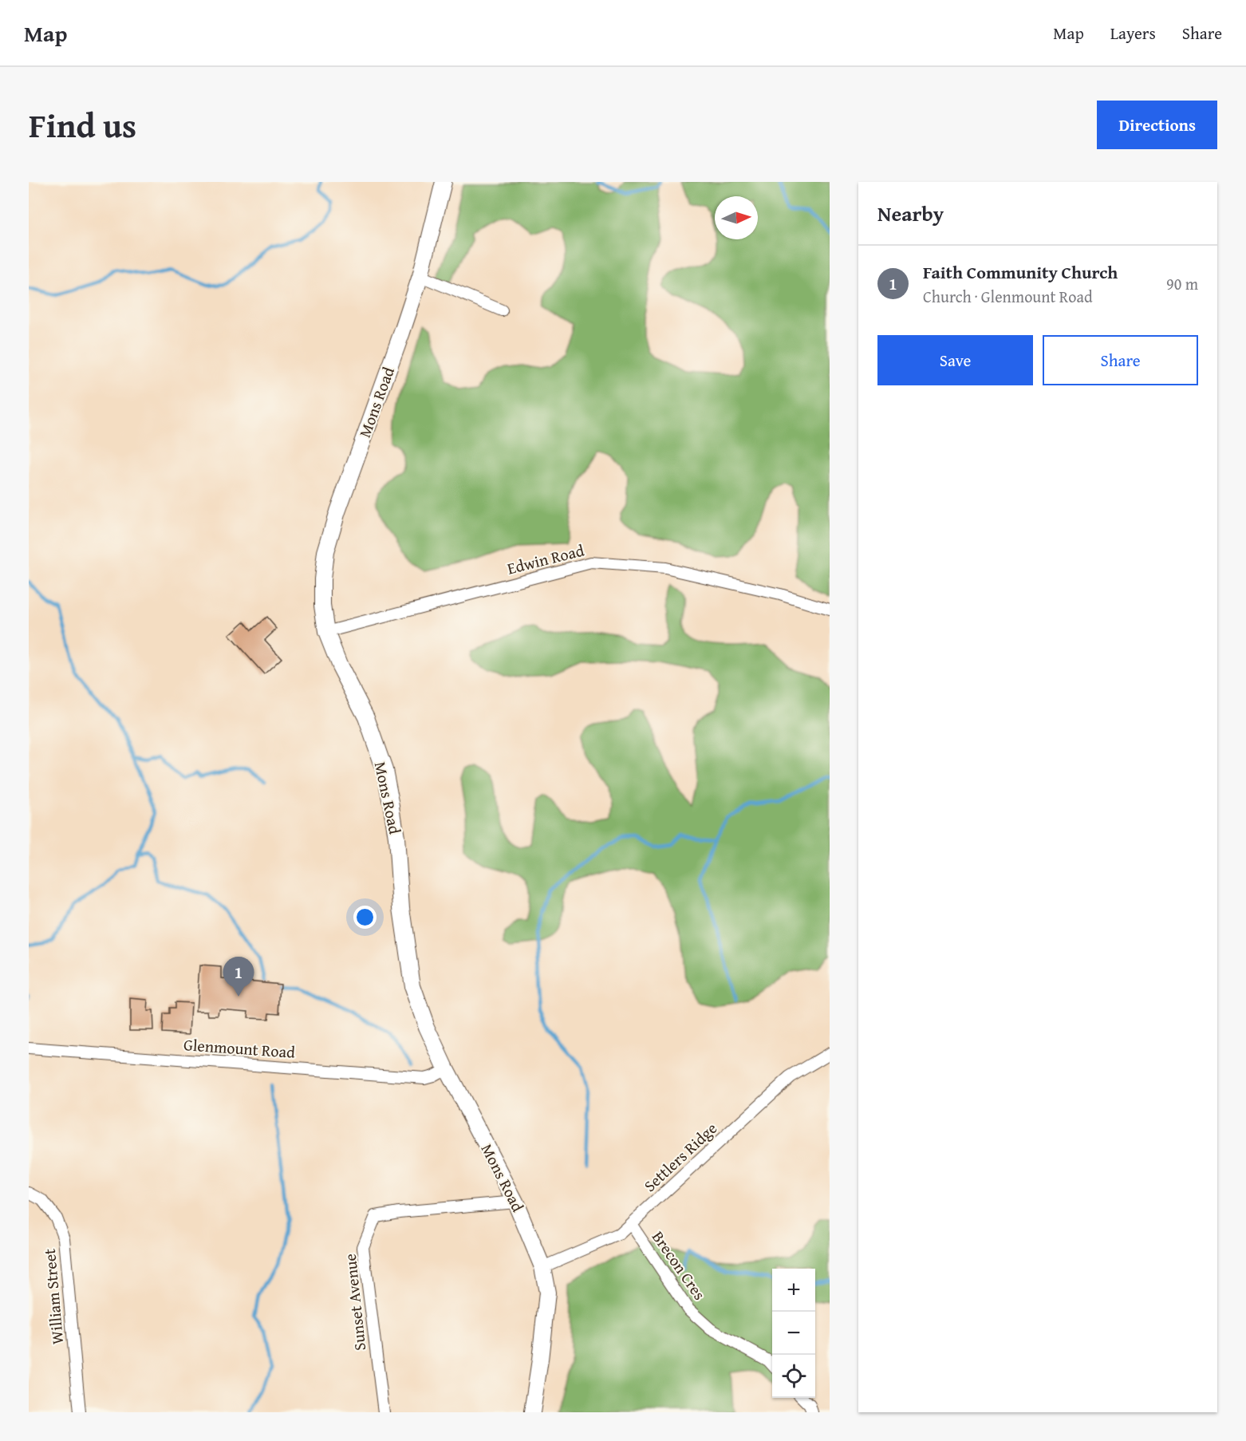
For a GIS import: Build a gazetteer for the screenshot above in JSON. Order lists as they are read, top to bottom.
{
  "streets": {
    "main road": ["Mons Road"],
    "street": [
      "Edwin Road",
      "Glenmount Road",
      "Settlers Ridge",
      "Brecon Cres",
      "William Street",
      "Sunset Avenue"
    ]
  },
  "crossings": [
    ["Mons Road", "Edwin Road"],
    ["Mons Road", "Glenmount Road"],
    ["Mons Road", "Settlers Ridge"],
    ["Mons Road", "Sunset Avenue"],
    ["Settlers Ridge", "Brecon Cres"]
  ],
  "north": "right",
  "page": {
    "header": "Map",
    "nav": ["Map", "Layers", "Share"],
    "title": "Find us",
    "buttons": [
      "Directions",
      ["Save", "Share"]
    ],
    "heading": "Nearby",
    "list": [
      {
        "mark": "1",
        "name": "Faith Community Church",
        "note": "Church · Glenmount Road",
        "value": "90 m"
      }
    ],
    "pins": "1",
    "map_buttons": ["+", "−"]
  }
}
